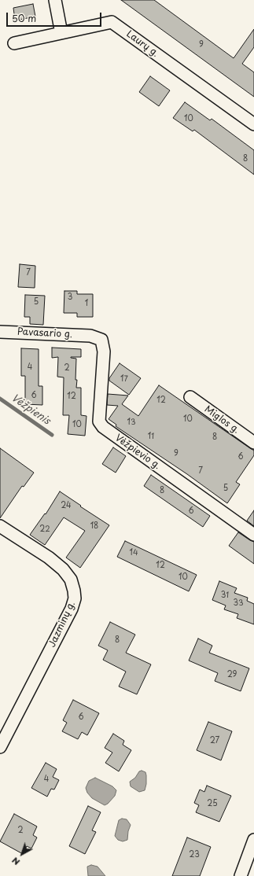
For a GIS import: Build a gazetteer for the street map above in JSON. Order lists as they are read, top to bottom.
{
  "streets": {
    "street": [
      "Laurų g.",
      "Pavasario g.",
      "Miglos g.",
      "Vėžpievio g.",
      "Jazminų g."
    ]
  },
  "crossings": [
    ["Pavasario g.", "Vėžpievio g."]
  ],
  "water": ["Vėžpienis"],
  "house_numbers": [
    "9",
    "10",
    "8",
    "7",
    "3",
    "5",
    "1",
    "4",
    "2",
    "17",
    "6",
    "12",
    "12",
    "10",
    "13",
    "10",
    "11",
    "8",
    "9",
    "6",
    "7",
    "5",
    "8",
    "24",
    "6",
    "18",
    "22",
    "14",
    "12",
    "10",
    "31",
    "33",
    "8",
    "29",
    "6",
    "27",
    "4",
    "25",
    "2",
    "23"
  ],
  "scale_bar": "50 m",
  "north": "bottom left"
}
